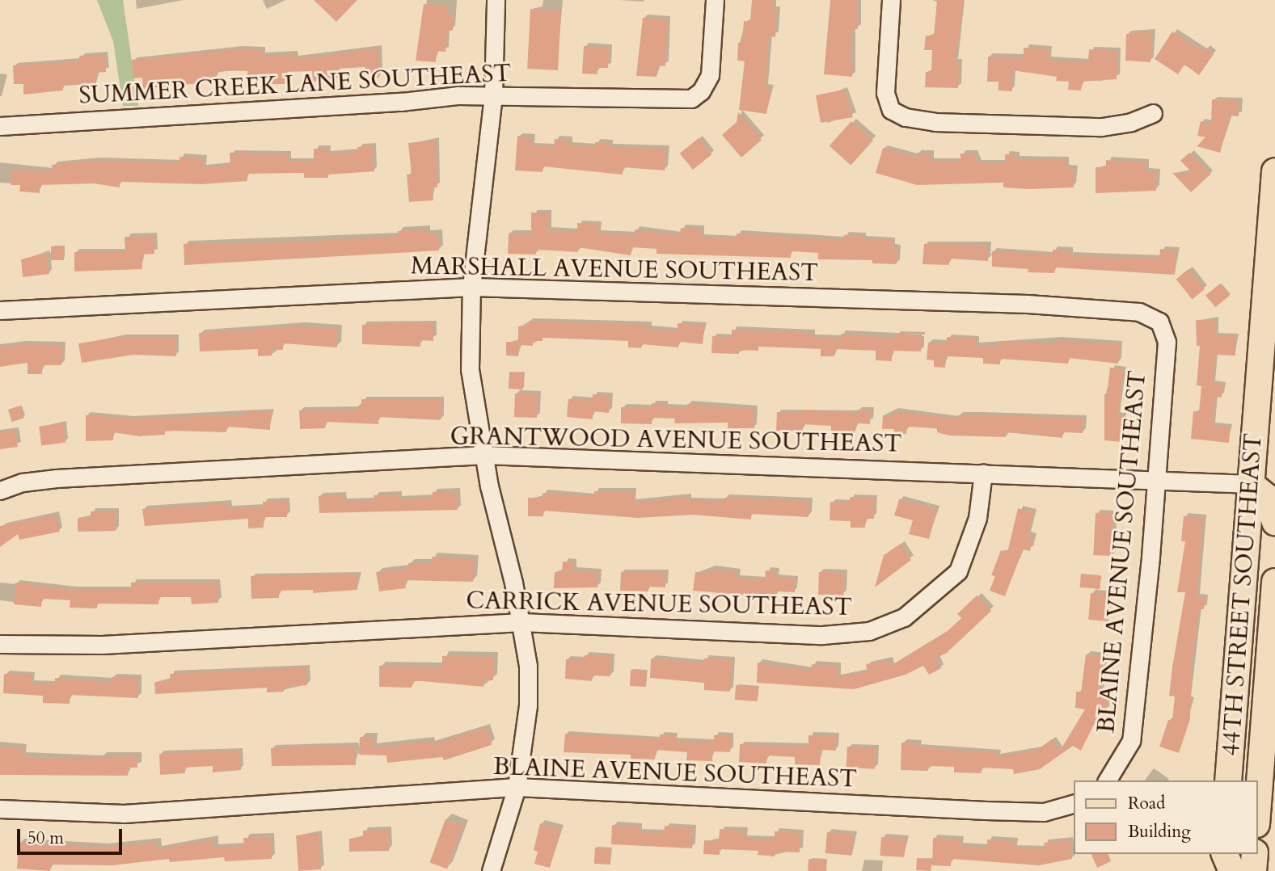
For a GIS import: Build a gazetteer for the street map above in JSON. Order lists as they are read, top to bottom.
{
  "streets": {
    "main road": ["44TH STREET SOUTHEAST"],
    "street": [
      "SUMMER CREEK LANE SOUTHEAST",
      "MARSHALL AVENUE SOUTHEAST",
      "GRANTWOOD AVENUE SOUTHEAST",
      "BLAINE AVENUE SOUTHEAST",
      "CARRICK AVENUE SOUTHEAST"
    ]
  },
  "crossings": [
    ["MARSHALL AVENUE SOUTHEAST", "BLAINE AVENUE SOUTHEAST"],
    ["GRANTWOOD AVENUE SOUTHEAST", "BLAINE AVENUE SOUTHEAST"],
    ["GRANTWOOD AVENUE SOUTHEAST", "44TH STREET SOUTHEAST"],
    ["GRANTWOOD AVENUE SOUTHEAST", "CARRICK AVENUE SOUTHEAST"]
  ],
  "legend": ["Road", "Building"],
  "scale_bar": "50 m"
}
